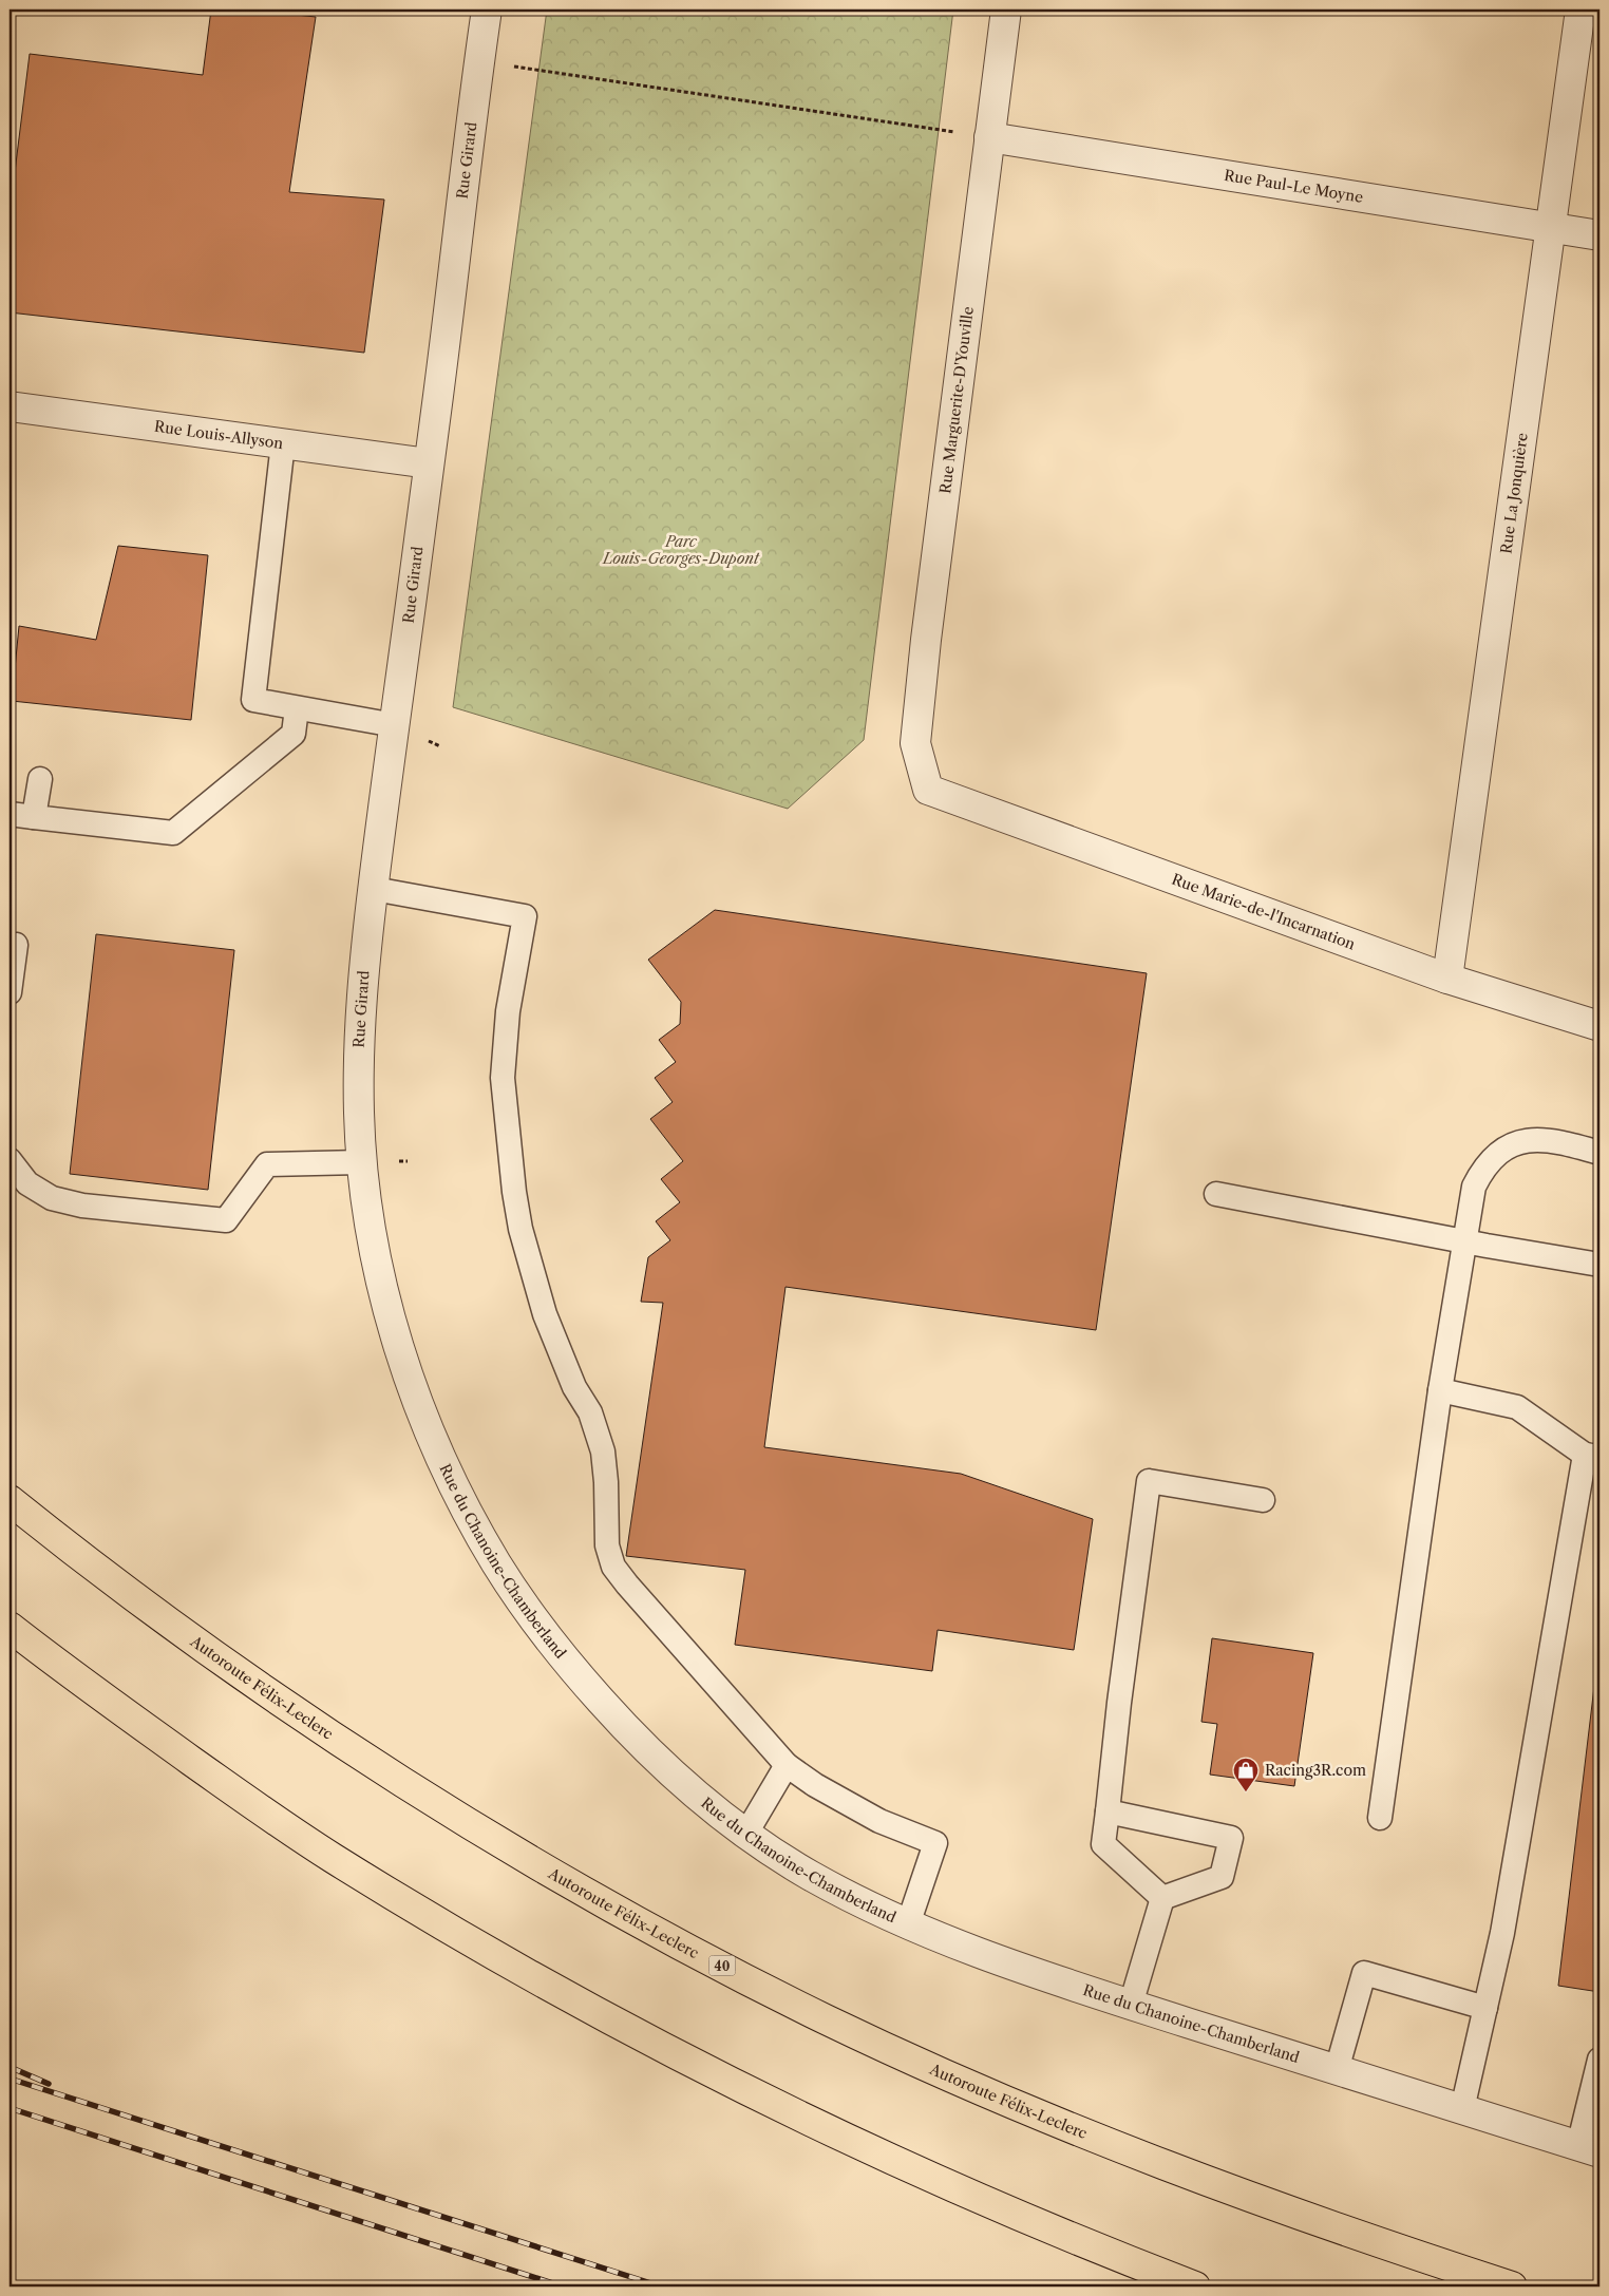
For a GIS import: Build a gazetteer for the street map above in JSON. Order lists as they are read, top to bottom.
{
  "streets": {
    "highway": ["Autoroute Félix-Leclerc", "40"],
    "street": [
      "Rue Girard",
      "Rue Paul-Le Moyne",
      "Rue Marguerite-D'Youville",
      "Rue Louis-Allyson",
      "Rue La Jonquière",
      "Rue Marie-de-l'Incarnation",
      "Rue du Chanoine-Chamberland"
    ]
  },
  "crossings": [
    ["Rue Girard", "Rue Louis-Allyson"],
    ["Rue Girard", "Rue du Chanoine-Chamberland"],
    ["Rue Paul-Le Moyne", "Rue Marguerite-D'Youville"],
    ["Rue Paul-Le Moyne", "Rue La Jonquière"],
    ["Rue Marguerite-D'Youville", "Rue Marie-de-l'Incarnation"],
    ["Rue La Jonquière", "Rue Marie-de-l'Incarnation"]
  ],
  "parks": ["Parc Louis-Georges-Dupont"],
  "places": {
    "shop": ["Racing3R.com"]
  }
}
